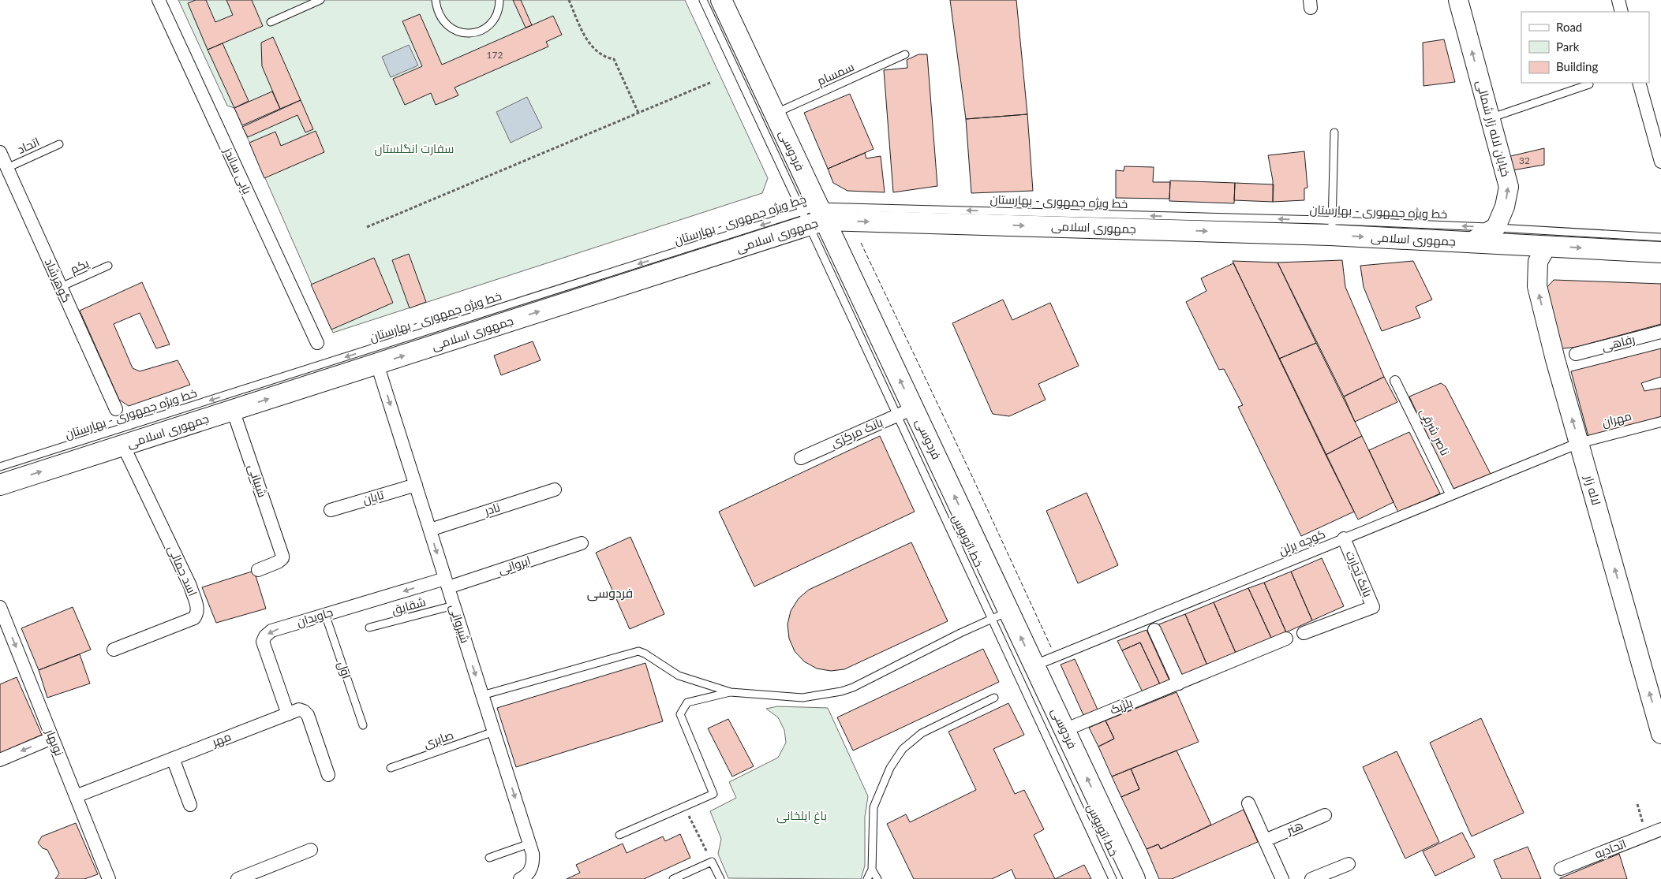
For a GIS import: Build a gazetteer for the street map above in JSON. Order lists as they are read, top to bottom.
{
  "streets": {
    "main road": [
      "خیابان لاله زار شمالی",
      "فردوسی",
      "جمهوری اسلامی",
      "لاله زار"
    ],
    "street": [
      "بابی ساندز",
      "گوهرشاد",
      "رفاهی",
      "مهران",
      "ناصر شرقی",
      "بانک مرکزی",
      "شیبانی",
      "تابان",
      "نادر",
      "کوچه برلن",
      "ایروانی",
      "اسد جمالی",
      "بانک تجارت",
      "جاویدان",
      "شیروانی",
      "بلژیک",
      "مهر",
      "نوبهار",
      "هنر",
      "اتحادیه"
    ],
    "lane": [
      "سمسام",
      "اتحاد",
      "خط ویژه جمهوری - بهارستان",
      "یکم",
      "خط اتوبوس",
      "شقایق",
      "اول",
      "صابری"
    ]
  },
  "crossings": [
    ["سمسام", "فردوسی"],
    ["خیابان لاله زار شمالی", "خط ویژه جمهوری - بهارستان"],
    ["اتحاد", "گوهرشاد"],
    ["فردوسی", "خط ویژه جمهوری - بهارستان"],
    ["فردوسی", "جمهوری اسلامی"],
    ["فردوسی", "بانک مرکزی"],
    ["فردوسی", "خط اتوبوس"],
    ["فردوسی", "کوچه برلن"],
    ["فردوسی", "بلژیک"],
    ["خط ویژه جمهوری - بهارستان", "جمهوری اسلامی"],
    ["جمهوری اسلامی", "شیبانی"],
    ["جمهوری اسلامی", "لاله زار"],
    ["جمهوری اسلامی", "اسد جمالی"],
    ["جمهوری اسلامی", "شیروانی"],
    ["یکم", "گوهرشاد"],
    ["مهران", "لاله زار"],
    ["مهران", "کوچه برلن"],
    ["ناصر شرقی", "کوچه برلن"],
    ["لاله زار", "کوچه برلن"],
    ["تابان", "شیروانی"],
    ["نادر", "شیروانی"],
    ["کوچه برلن", "بانک تجارت"],
    ["ایروانی", "جاویدان"],
    ["ایروانی", "شیروانی"],
    ["شقایق", "شیروانی"],
    ["جاویدان", "شیروانی"],
    ["جاویدان", "اول"],
    ["جاویدان", "مهر"],
    ["شیروانی", "صابری"],
    ["مهر", "نوبهار"]
  ],
  "one_way": [
    "خیابان لاله زار شمالی",
    "خط ویژه جمهوری - بهارستان",
    "جمهوری اسلامی",
    "لاله زار",
    "شیروانی",
    "نوبهار"
  ],
  "districts": ["فردوسی"],
  "parks": ["سفارت انگلستان", "باغ ایلخانی"],
  "house_numbers": ["172", "32"],
  "legend": ["Road", "Park", "Building"]
}
